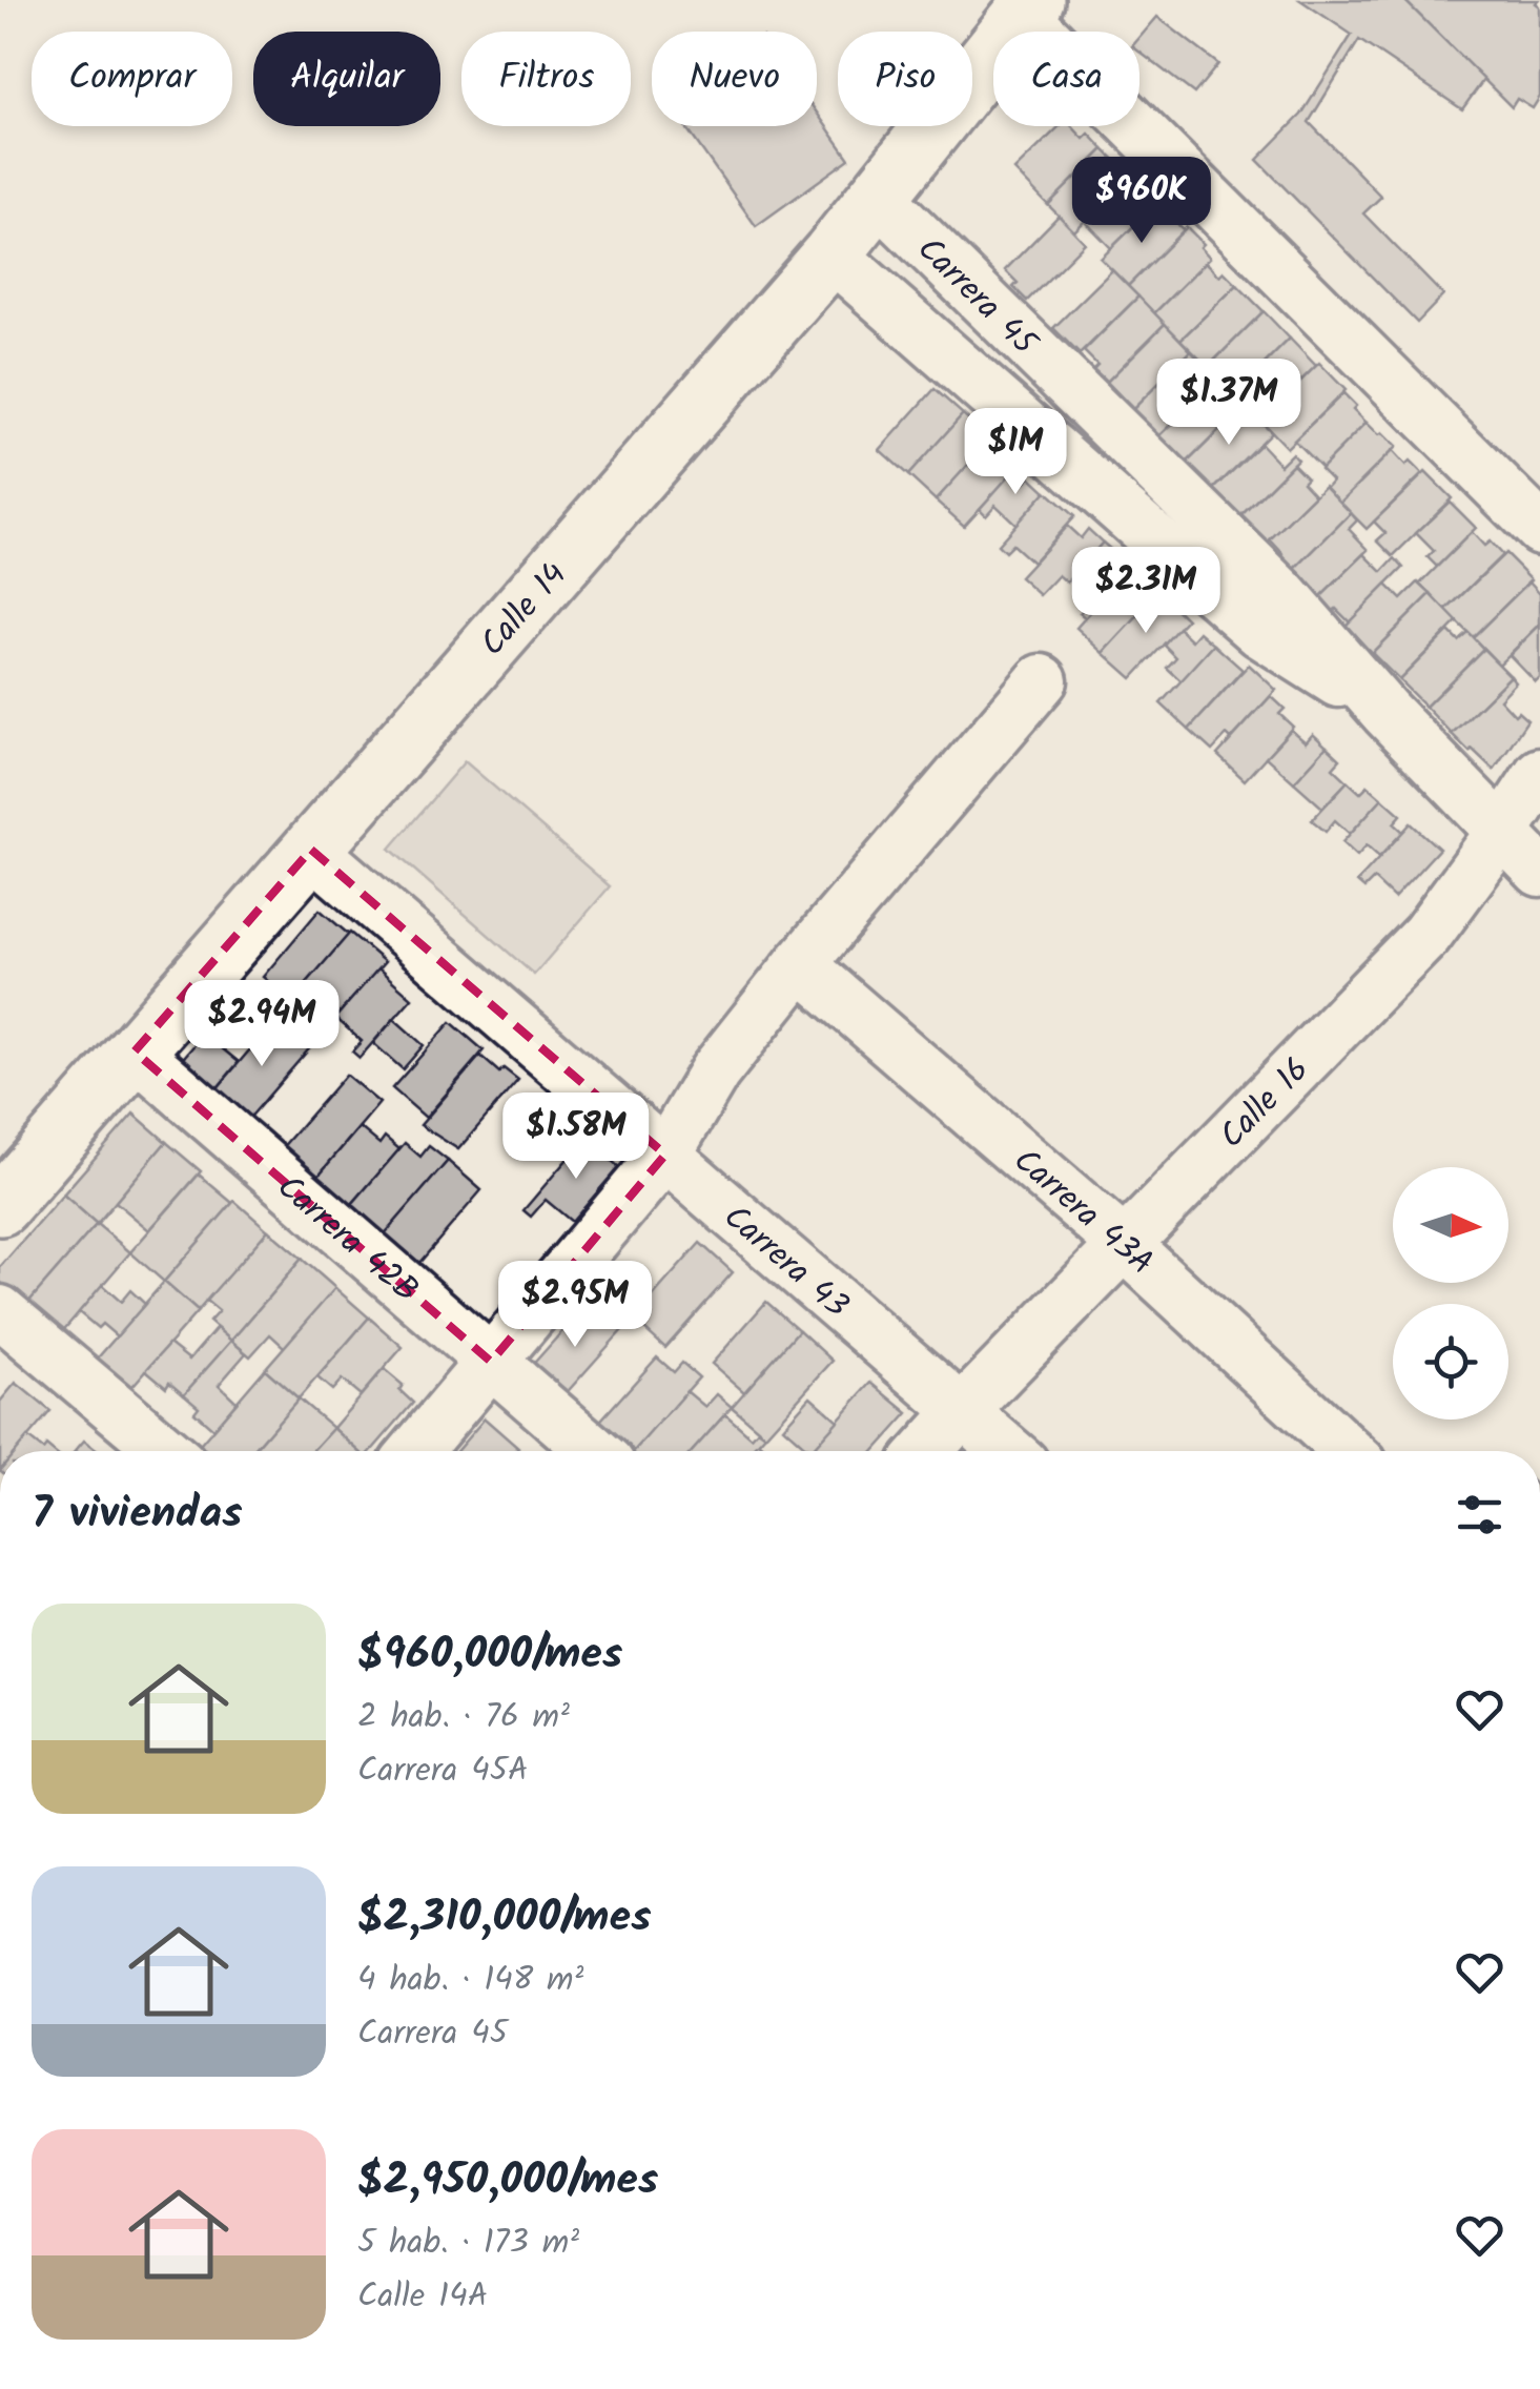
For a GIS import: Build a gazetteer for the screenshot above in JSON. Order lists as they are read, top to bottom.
{
  "streets": {
    "street": [
      "Carrera 45",
      "Calle 14",
      "Calle 16",
      "Carrera 43A",
      "Carrera 42B",
      "Carrera 43"
    ]
  },
  "crossings": [
    ["Carrera 45", "Calle 14"],
    ["Carrera 45", "Calle 16"],
    ["Calle 14", "Carrera 42B"],
    ["Calle 14", "Carrera 43"],
    ["Calle 16", "Carrera 43A"],
    ["Calle 16", "Carrera 43"]
  ],
  "north": "right",
  "page": {
    "chip": [
      "Comprar",
      "Alquilar",
      "Filtros",
      "Nuevo",
      "Piso",
      "Casa"
    ],
    "price": [
      "$960K",
      "$1.37M",
      "$1M",
      "$2.31M",
      "$2.94M",
      "$1.58M",
      "$2.95M"
    ],
    "heading": "7 viviendas",
    "list": [
      {
        "name": "$960,000/mes",
        "note": "2 hab. · 76 m² · Carrera 45A"
      },
      {
        "name": "$2,310,000/mes",
        "note": "4 hab. · 148 m² · Carrera 45"
      },
      {
        "name": "$2,950,000/mes",
        "note": "5 hab. · 173 m² · Calle 14A"
      }
    ]
  }
}
